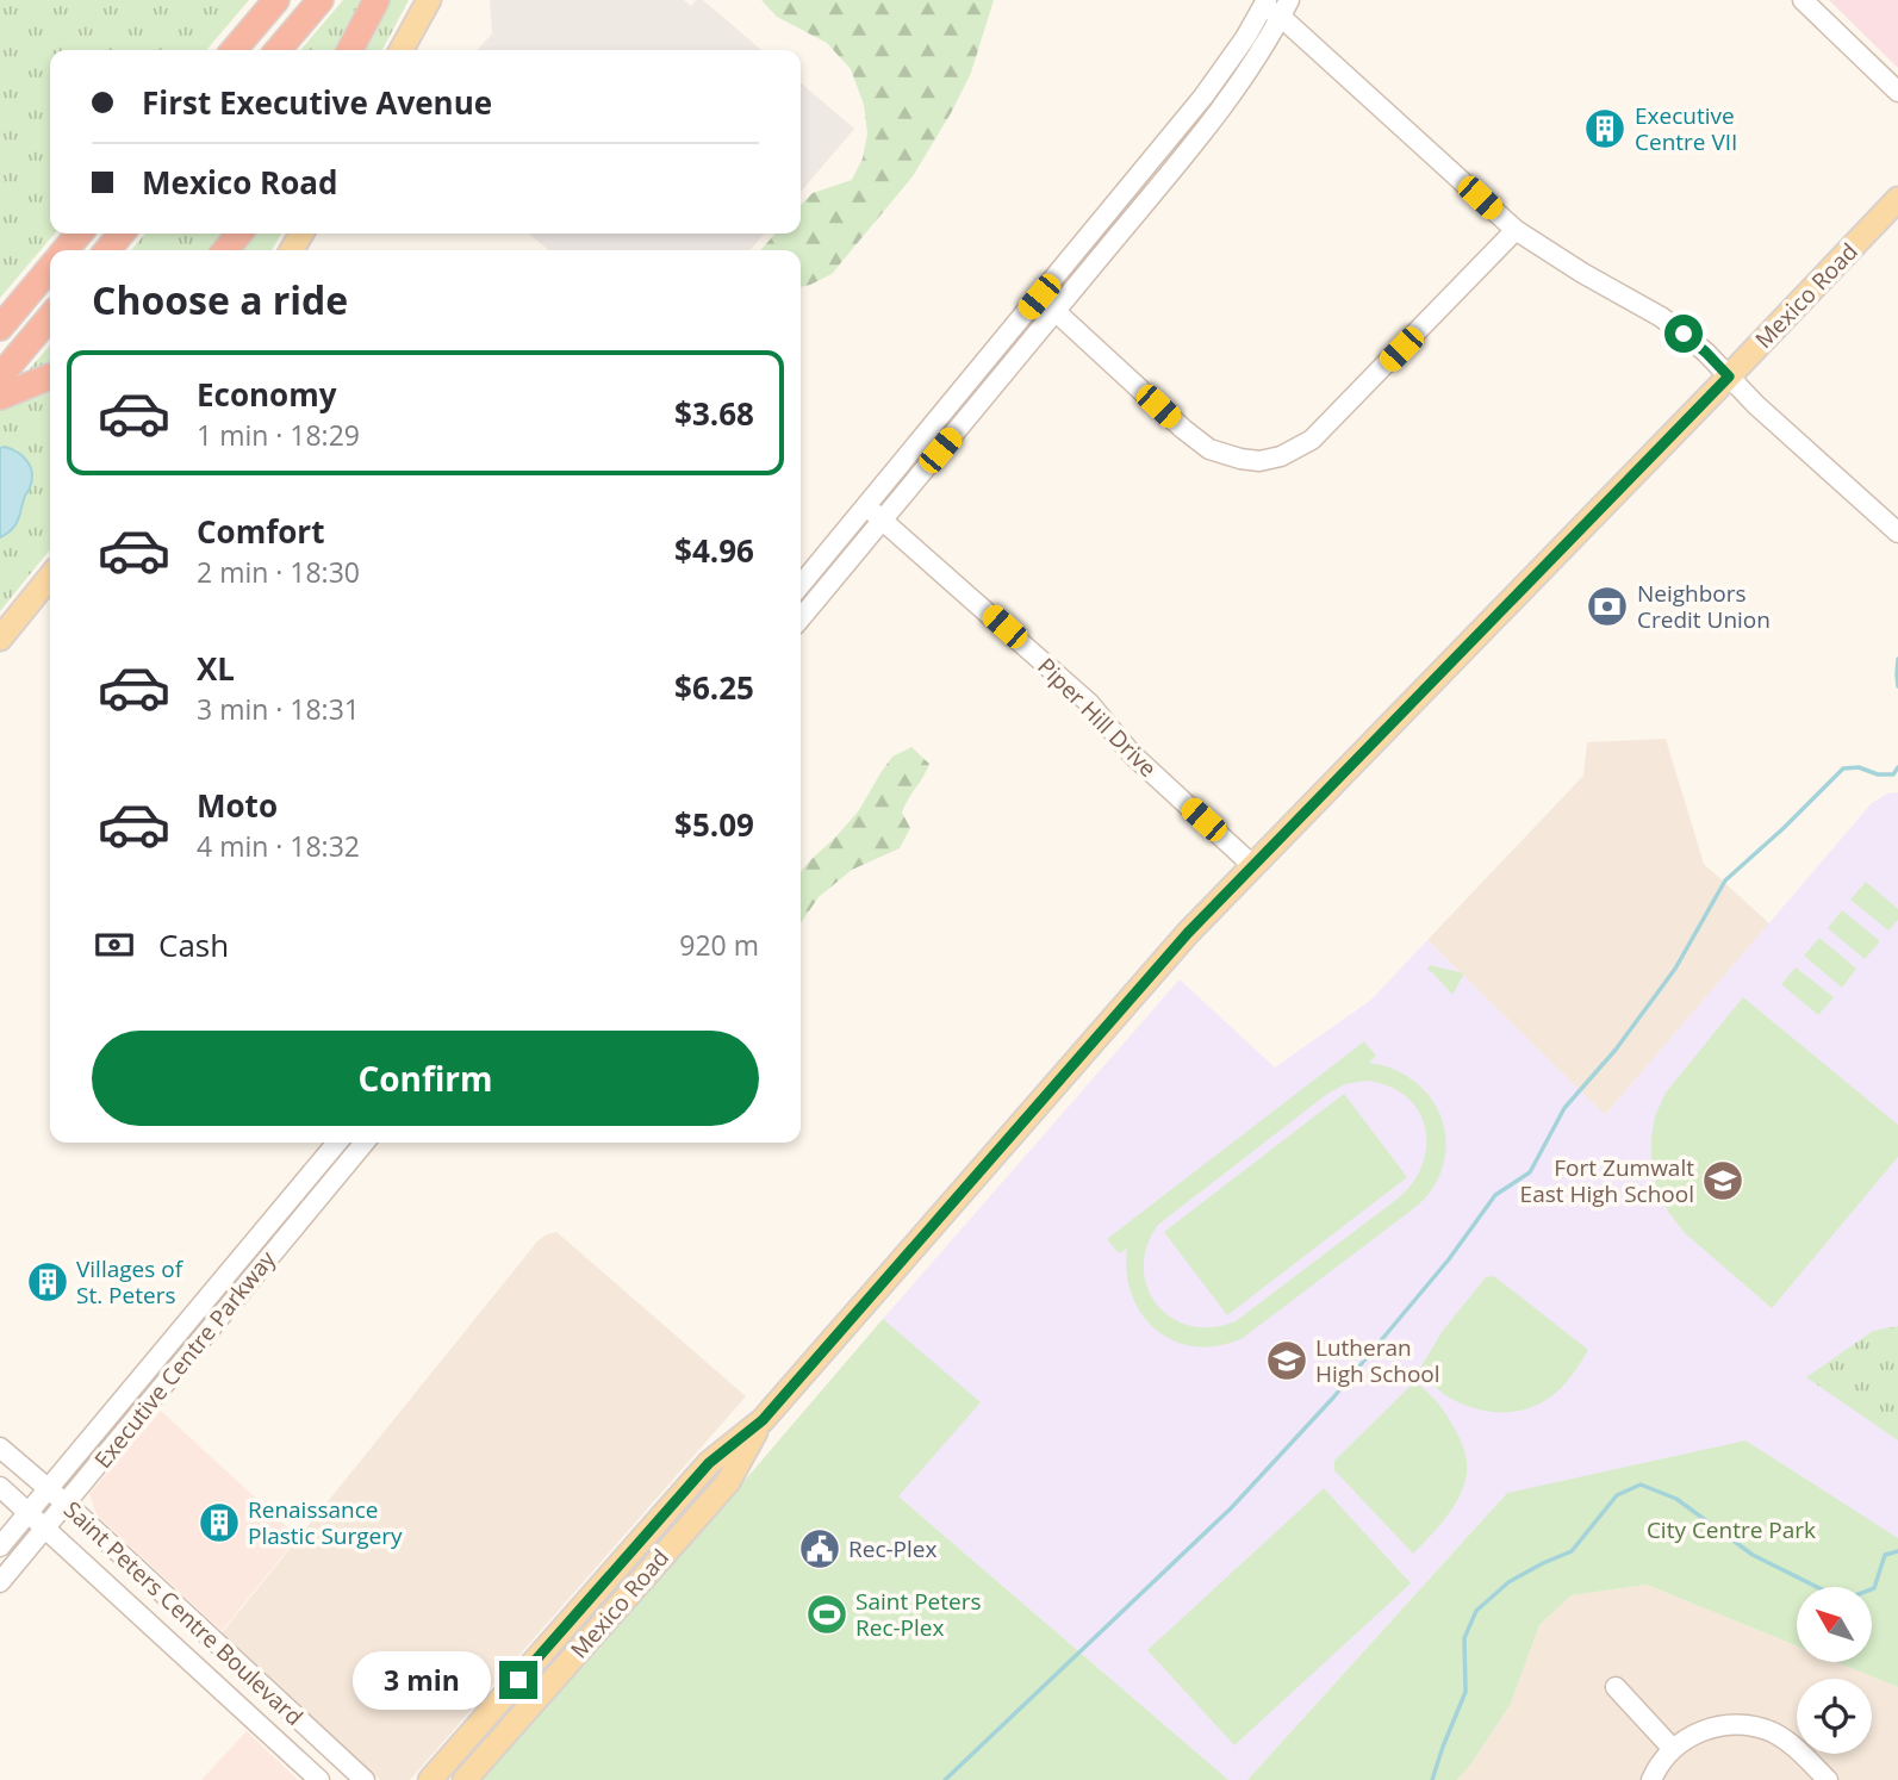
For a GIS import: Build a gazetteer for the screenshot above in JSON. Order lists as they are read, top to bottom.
{
  "streets": {
    "main road": ["Mexico Road"],
    "street": ["Piper Hill Drive", "Executive Centre Parkway", "Saint Peters Centre Boulevard"]
  },
  "crossings": [
    ["Mexico Road", "Piper Hill Drive"],
    ["Executive Centre Parkway", "Saint Peters Centre Boulevard"]
  ],
  "parks": ["City Centre Park"],
  "places": {
    "building": ["Executive Centre VII", "Villages of St. Peters", "Renaissance Plastic Surgery"],
    "bank": ["Neighbors Credit Union"],
    "school or university": ["Fort Zumwalt East High School", "Lutheran High School"],
    "public building": ["Rec-Plex"],
    "sports": ["Saint Peters Rec-Plex"]
  },
  "north": "top left",
  "page": {
    "banner": ["First Executive Avenue", "Mexico Road"],
    "heading": "Choose a ride",
    "list": [
      {
        "name": "Economy",
        "note": "1 min · 18:29",
        "value": "$3.68"
      },
      {
        "name": "Comfort",
        "note": "2 min · 18:30",
        "value": "$4.96"
      },
      {
        "name": "XL",
        "note": "3 min · 18:31",
        "value": "$6.25"
      },
      {
        "name": "Moto",
        "note": "4 min · 18:32",
        "value": "$5.09"
      }
    ],
    "pay": ["Cash", "920 m"],
    "buttons": "Confirm",
    "bubble": "3 min"
  }
}
